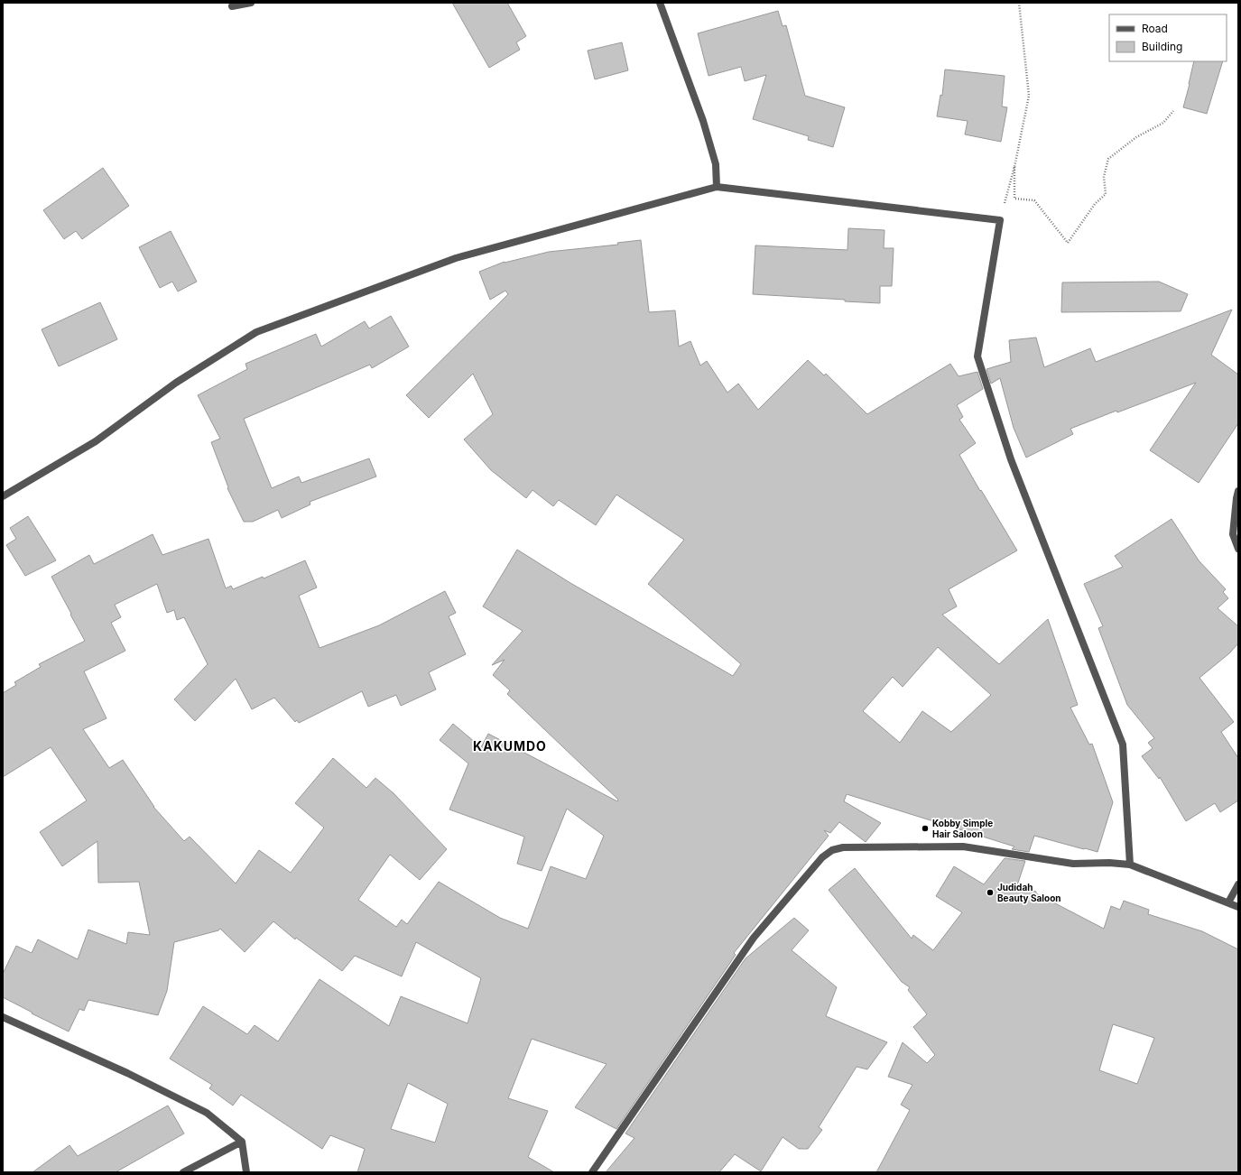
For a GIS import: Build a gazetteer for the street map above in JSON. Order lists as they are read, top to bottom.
{
  "districts": ["KAKUMDO"],
  "places": ["Kobby Simple Hair Saloon", "Judidah Beauty Saloon"],
  "legend": ["Road", "Building"]
}
